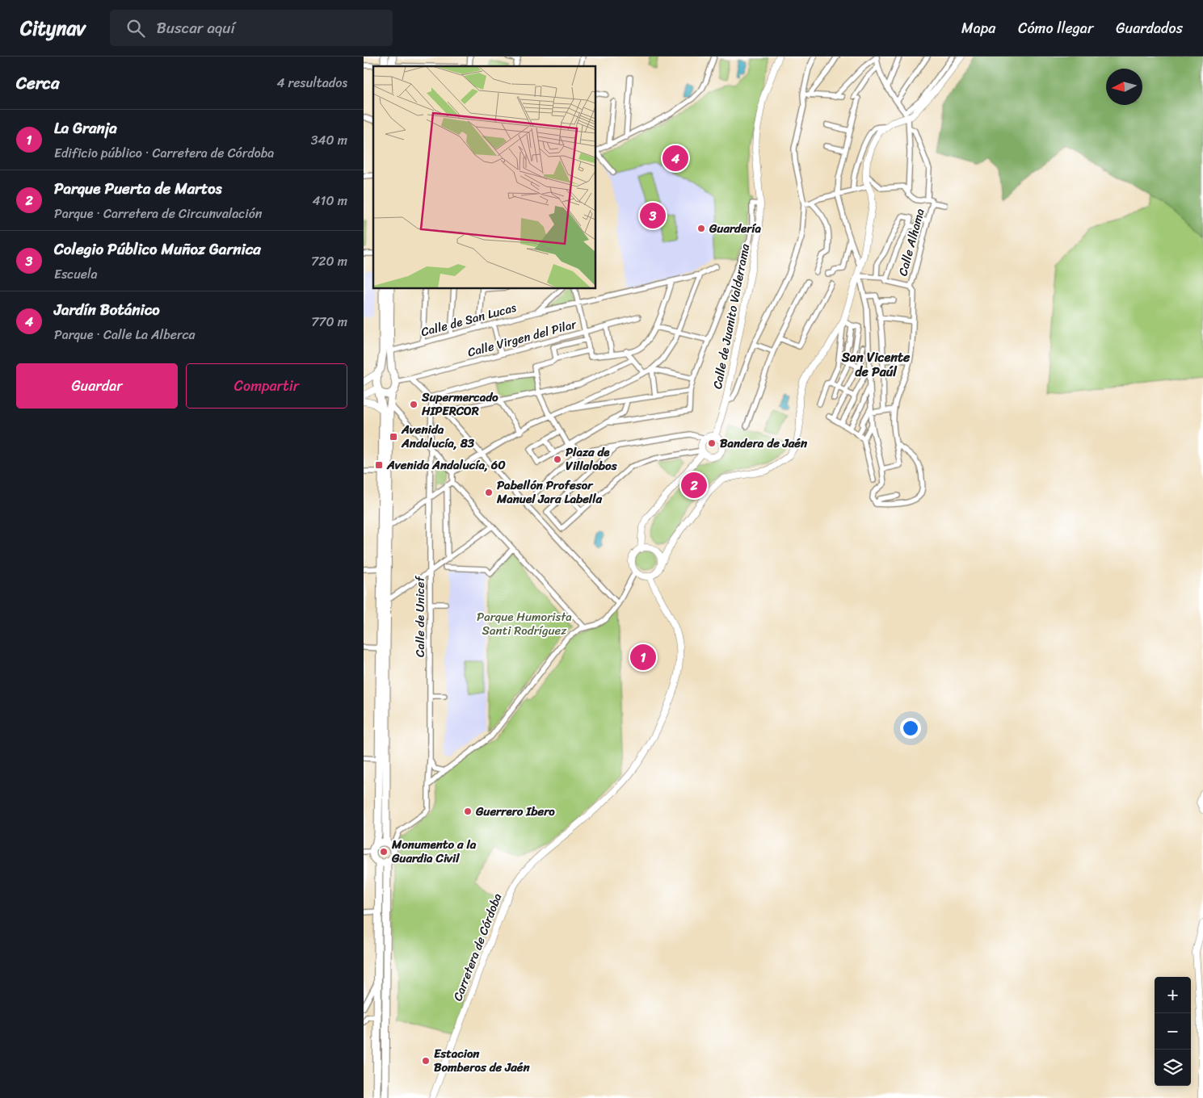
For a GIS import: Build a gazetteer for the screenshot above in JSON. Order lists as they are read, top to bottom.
{
  "streets": {
    "main road": ["Calle de Juanito Valderrama", "Carretera de Córdoba"],
    "street": [
      "Calle Alhama",
      "Calle de San Lucas",
      "Calle Virgen del Pilar",
      "Calle de Unicef"
    ]
  },
  "districts": ["San Vicente de Paúl"],
  "parks": ["Parque Humorista Santi Rodríguez"],
  "places": {
    "other": [
      "Guardería",
      "Supermercado HIPERCOR",
      "Bandera de Jaén",
      "Plaza de Villalobos",
      "Pabellón Profesor Manuel Jara Labella",
      "Guerrero Ibero",
      "Monumento a la Guardia Civil",
      "Estacion Bomberos de Jaén"
    ],
    "transit": ["Avenida Andalucía, 83", "Avenida Andalucía, 60"]
  },
  "north": "left",
  "page": {
    "header": "Citynav",
    "search": "Buscar aquí",
    "nav": ["Mapa", "Cómo llegar", "Guardados"],
    "heading": ["Cerca", "4 resultados"],
    "list": [
      {
        "mark": "1",
        "name": "La Granja",
        "note": "Edificio público · Carretera de Córdoba",
        "value": "340 m"
      },
      {
        "mark": "2",
        "name": "Parque Puerta de Martos",
        "note": "Parque · Carretera de Circunvalación",
        "value": "410 m"
      },
      {
        "mark": "3",
        "name": "Colegio Público Muñoz Garnica",
        "note": "Escuela",
        "value": "720 m"
      },
      {
        "mark": "4",
        "name": "Jardín Botánico",
        "note": "Parque · Calle La Alberca",
        "value": "770 m"
      }
    ],
    "pins": [
      "4",
      "3",
      "2",
      "1"
    ],
    "buttons": ["Guardar", "Compartir"],
    "map_buttons": ["+", "−"]
  }
}
